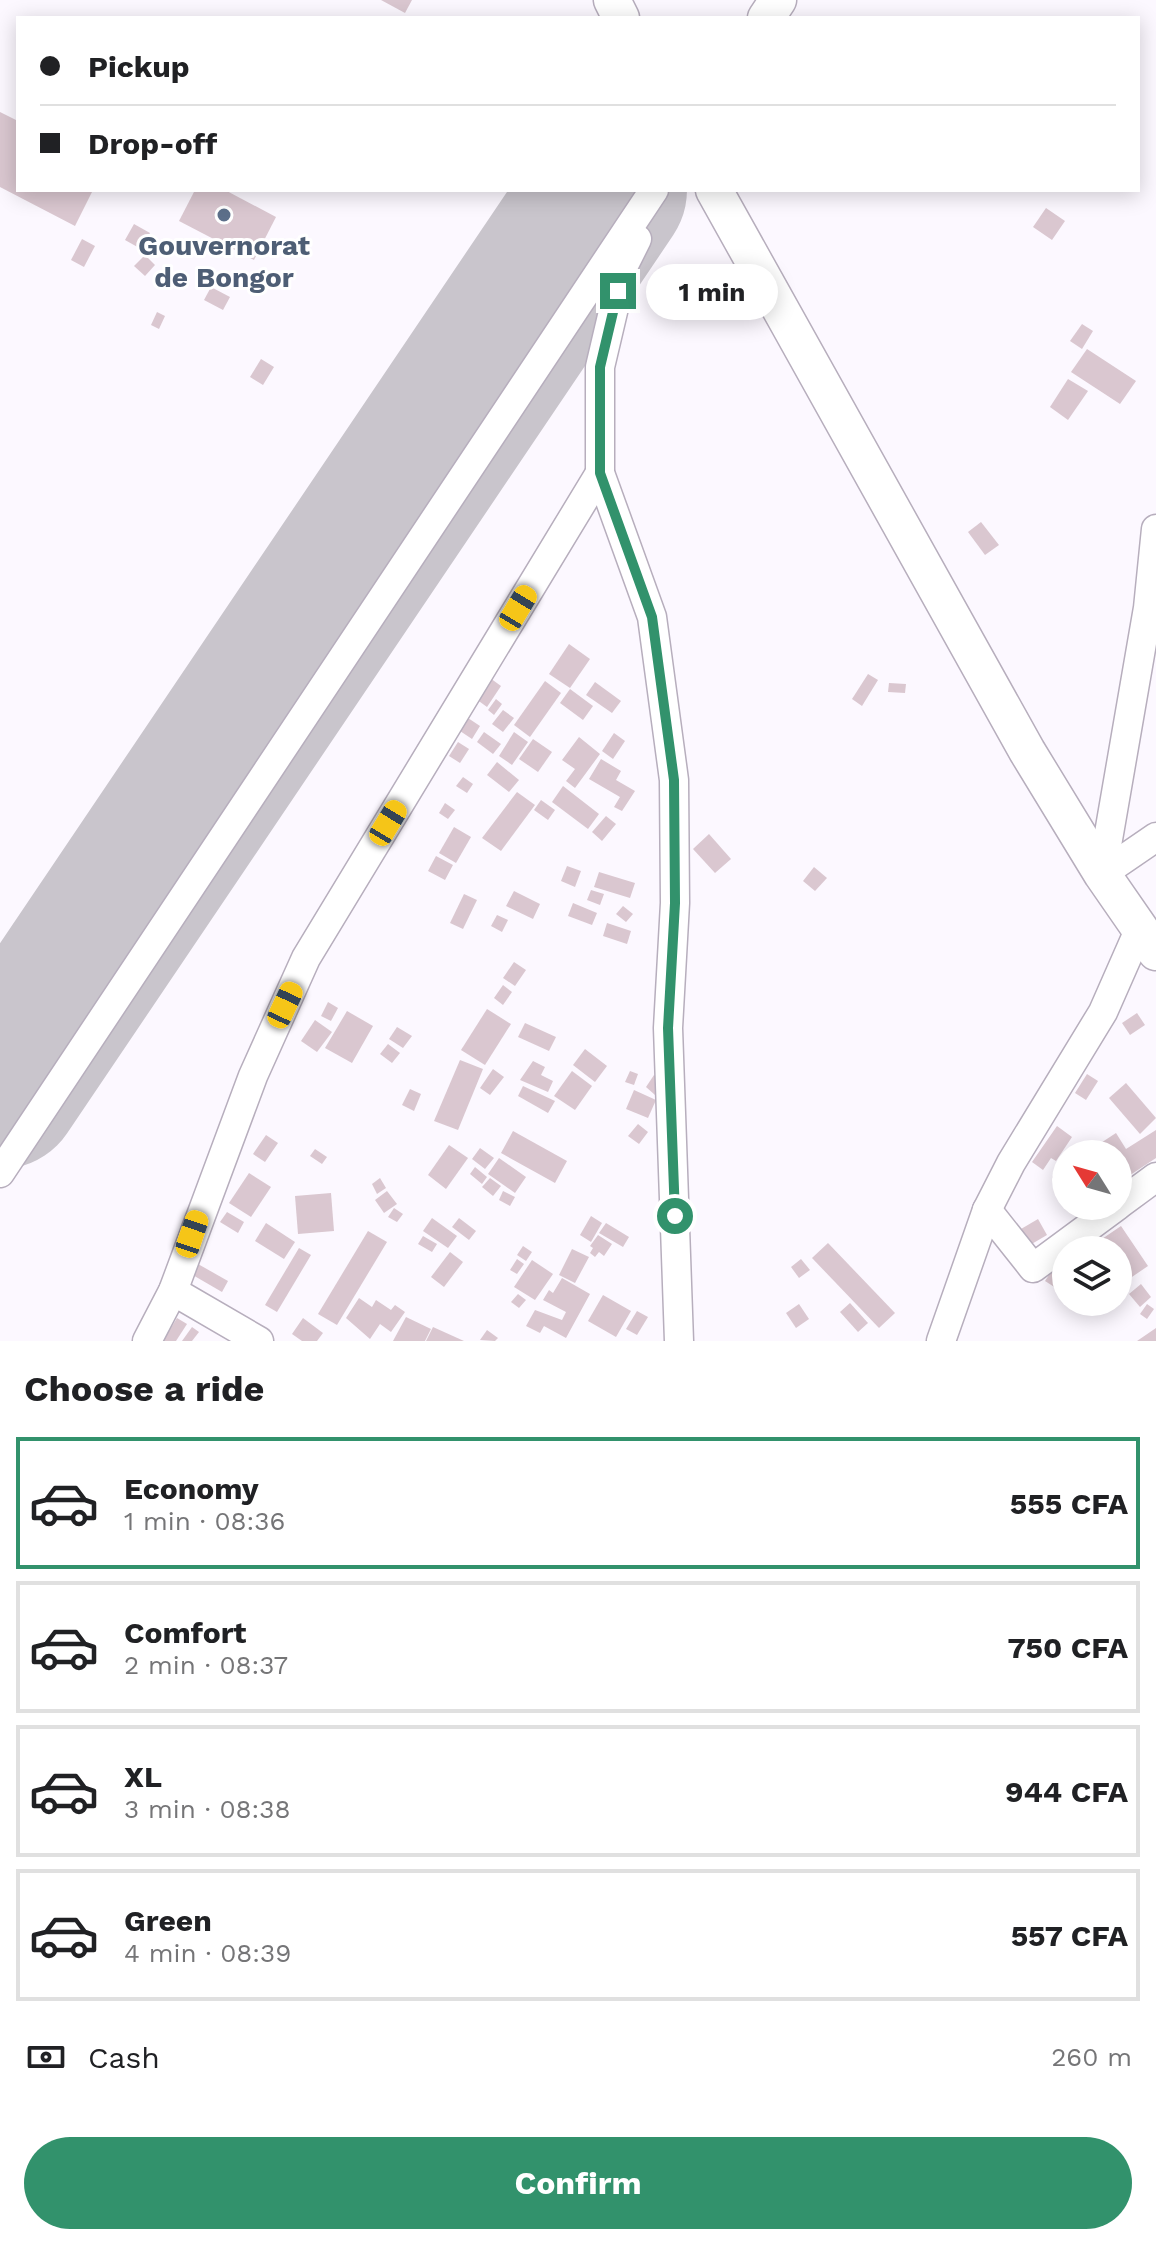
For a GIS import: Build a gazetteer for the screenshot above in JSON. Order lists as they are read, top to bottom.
{
  "places": ["Gouvernorat de Bongor"],
  "north": "top left",
  "page": {
    "banner": ["Pickup", "Drop-off"],
    "bubble": "1 min",
    "heading": "Choose a ride",
    "list": [
      {
        "name": "Economy",
        "note": "1 min · 08:36",
        "value": "555 CFA"
      },
      {
        "name": "Comfort",
        "note": "2 min · 08:37",
        "value": "750 CFA"
      },
      {
        "name": "XL",
        "note": "3 min · 08:38",
        "value": "944 CFA"
      },
      {
        "name": "Green",
        "note": "4 min · 08:39",
        "value": "557 CFA"
      }
    ],
    "pay": ["Cash", "260 m"],
    "buttons": "Confirm"
  }
}
